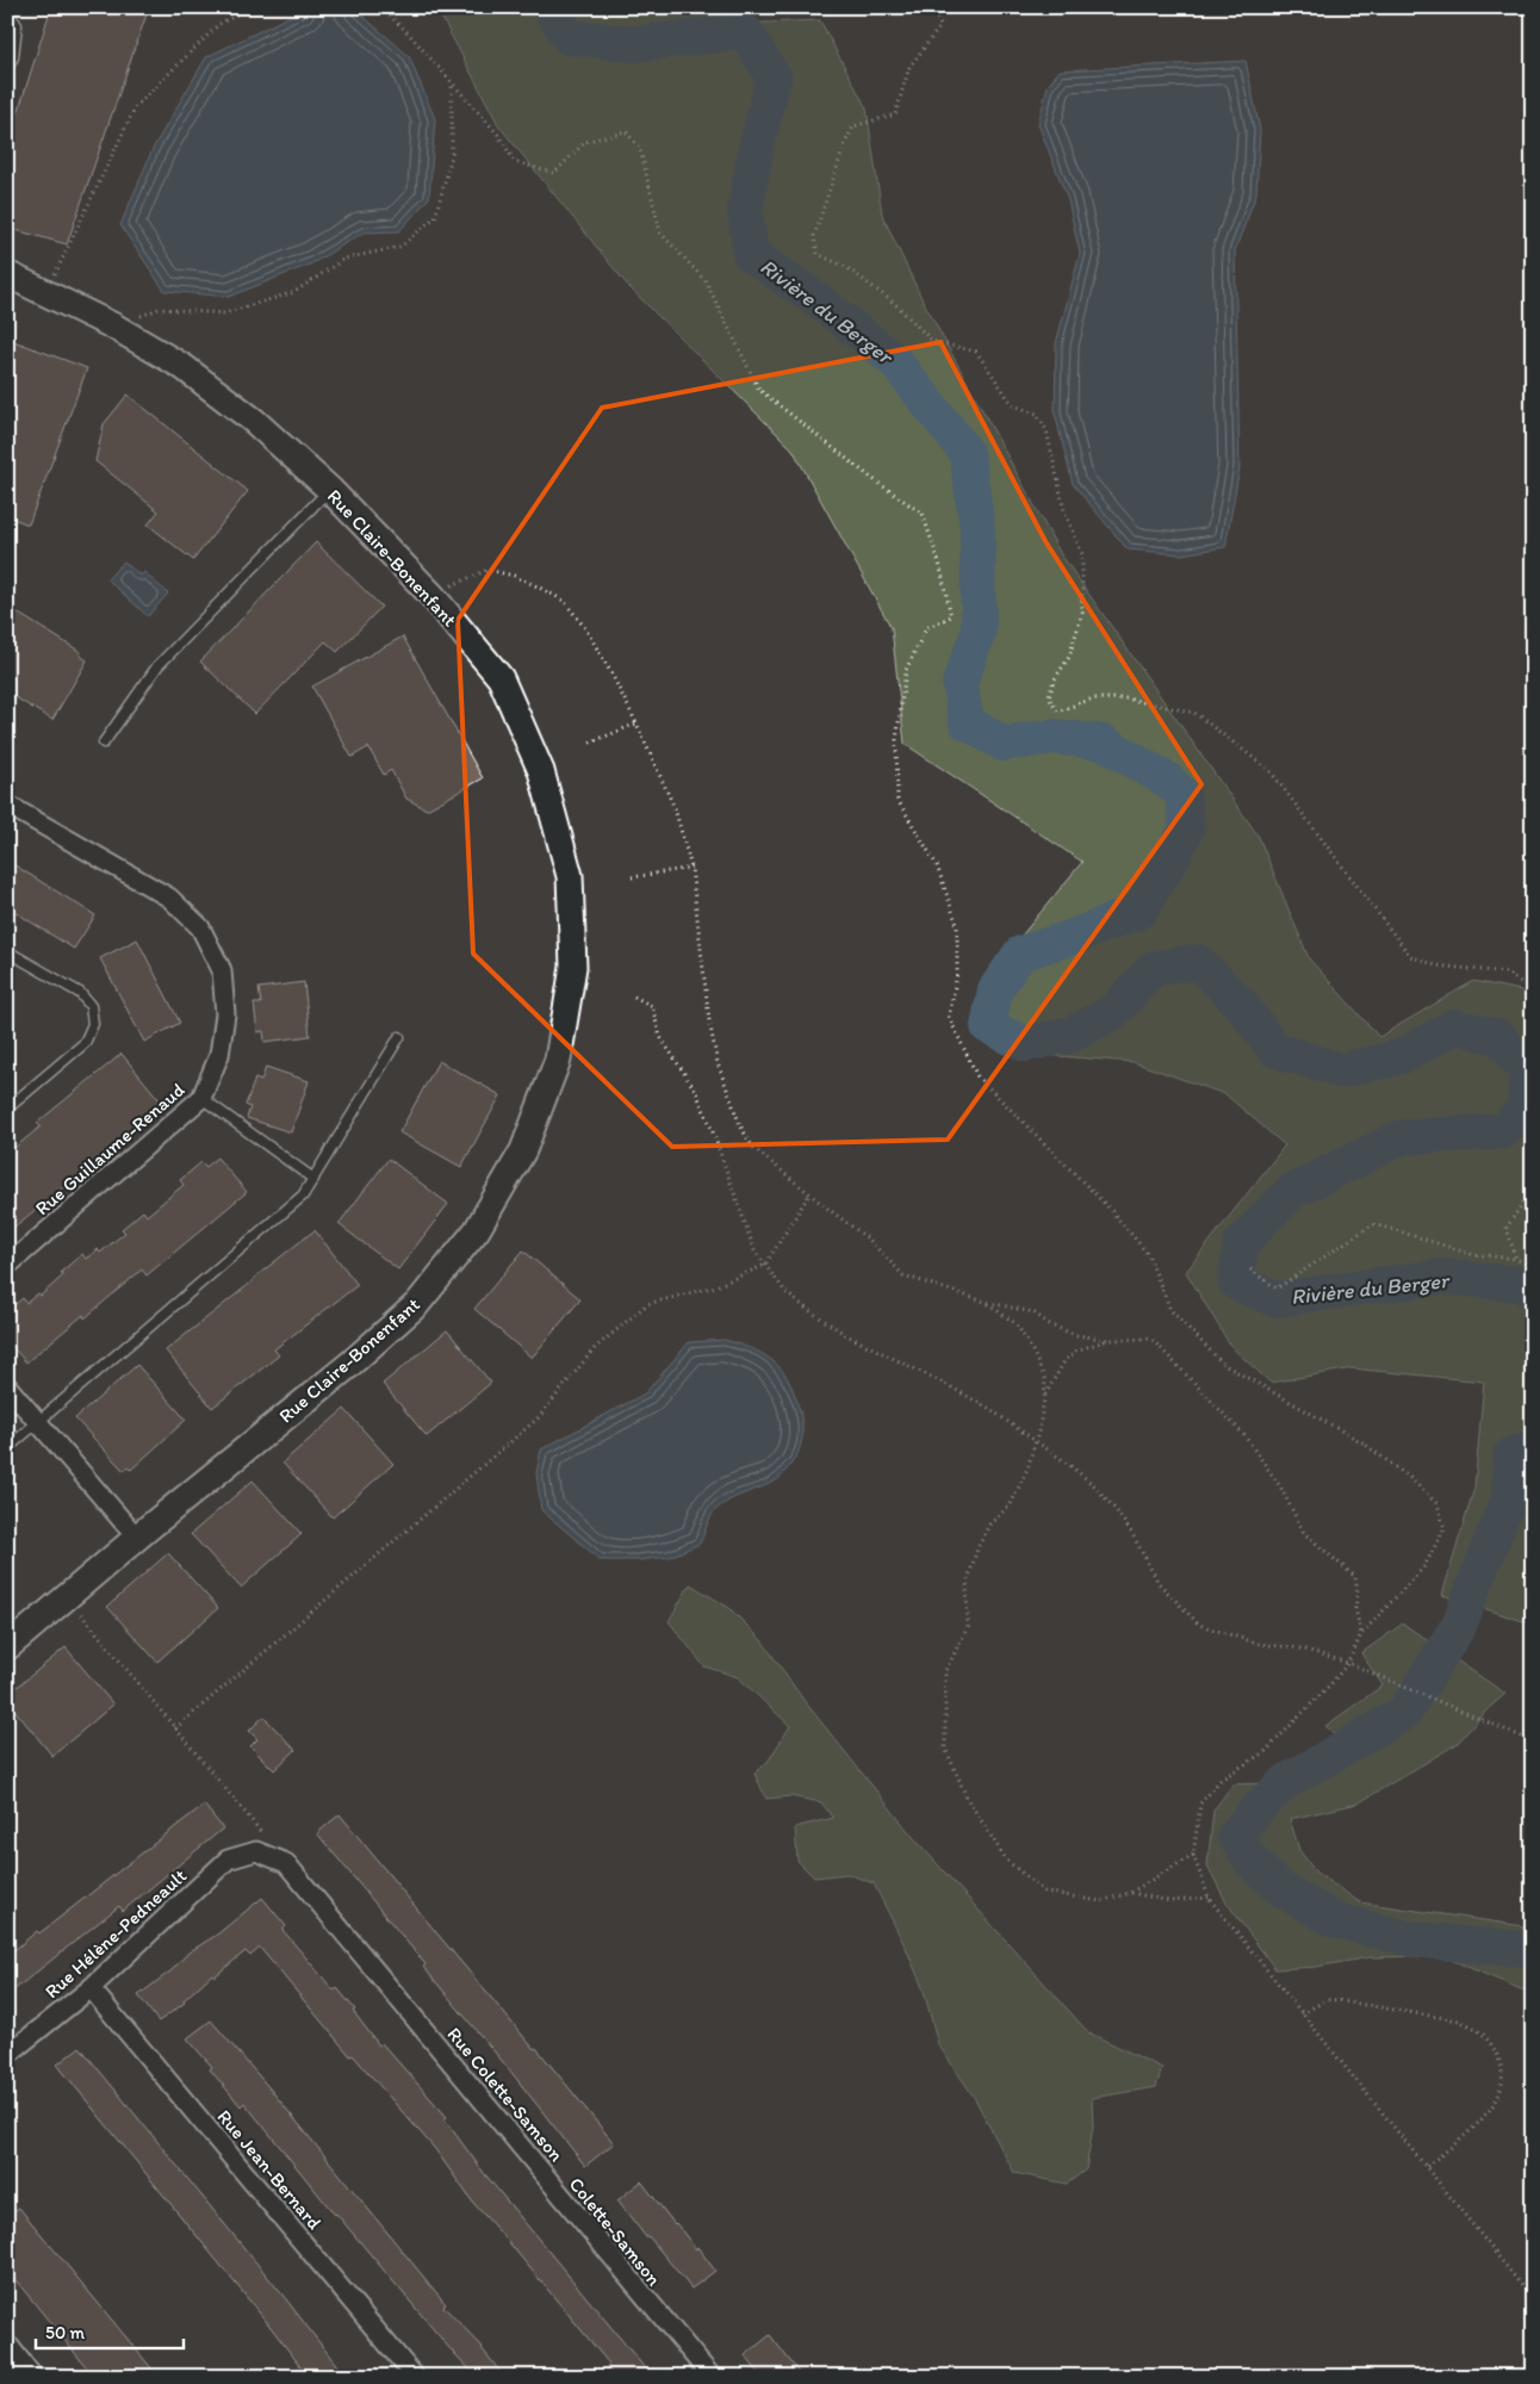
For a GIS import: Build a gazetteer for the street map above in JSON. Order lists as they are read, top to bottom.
{
  "streets": {
    "street": [
      "Rue Claire-Bonenfant",
      "Rue Guillaume-Renaud",
      "Rue Hélène-Pedneault",
      "Rue Colette-Samson",
      "Rue Jean-Bernard",
      "Colette-Samson"
    ]
  },
  "crossings": [
    ["Rue Hélène-Pedneault", "Rue Colette-Samson"],
    ["Rue Hélène-Pedneault", "Rue Jean-Bernard"],
    ["Rue Colette-Samson", "Colette-Samson"]
  ],
  "water": ["Rivière du Berger"],
  "scale_bar": "50 m"
}
